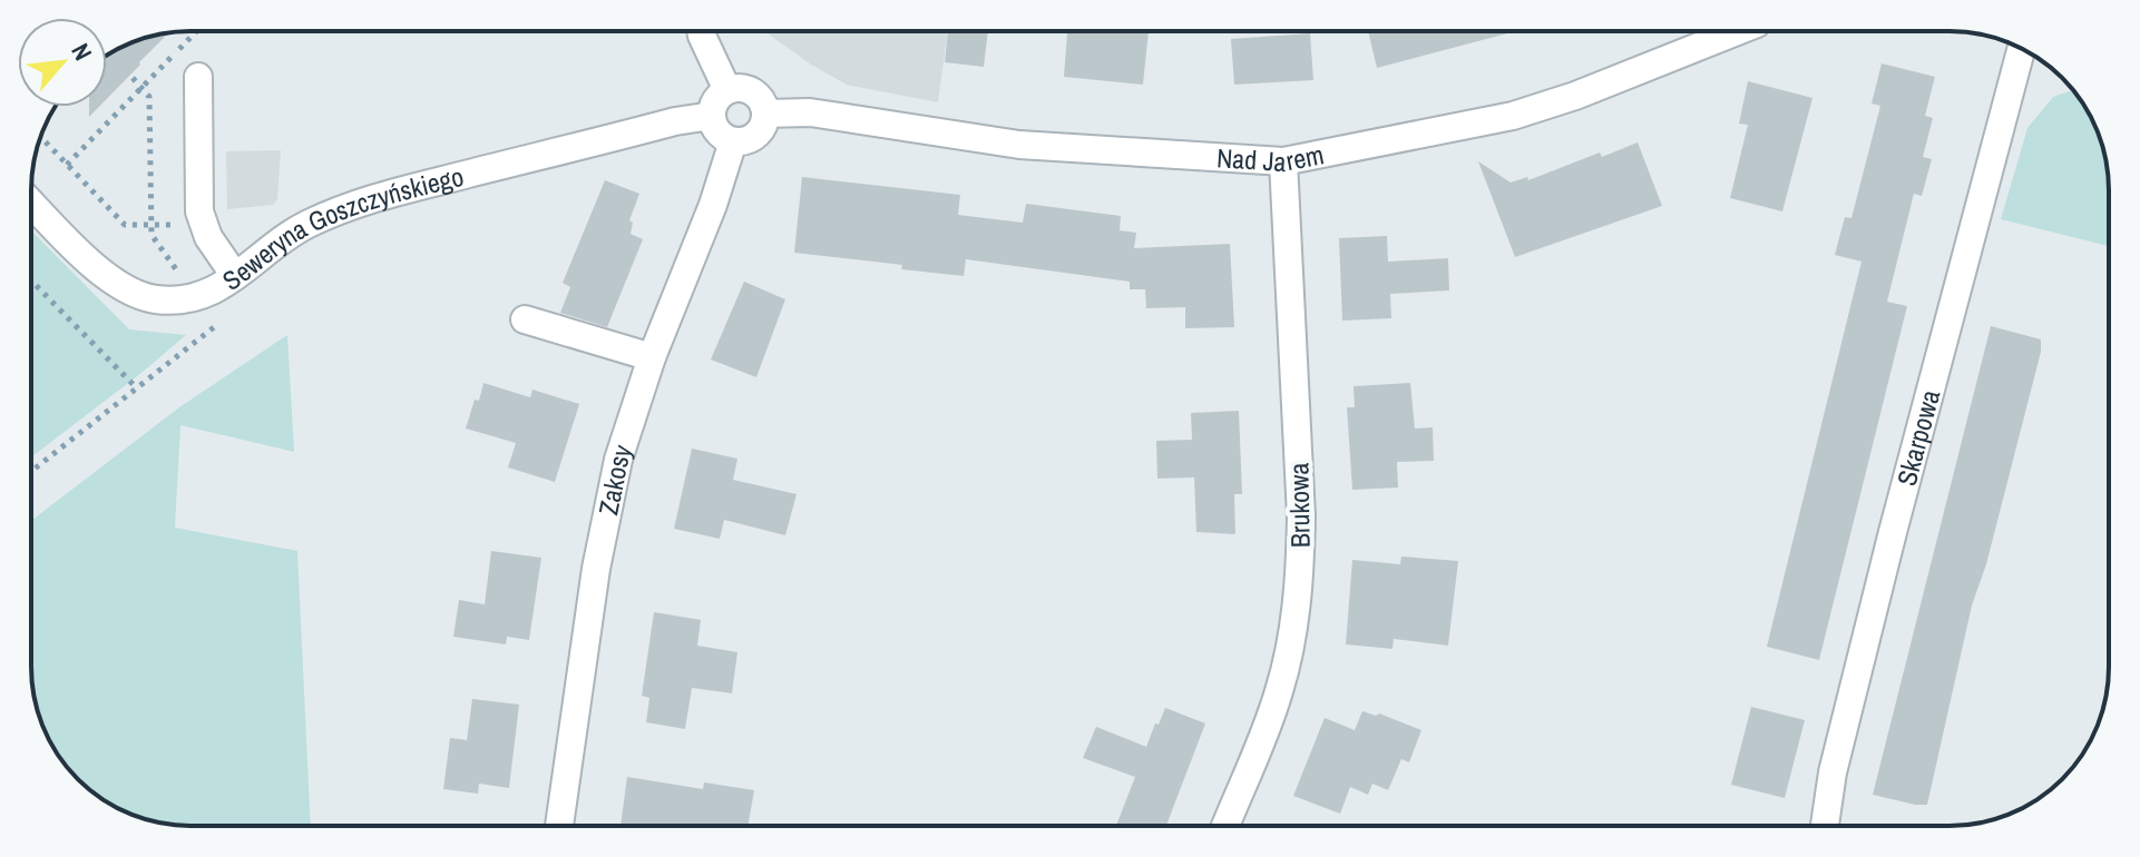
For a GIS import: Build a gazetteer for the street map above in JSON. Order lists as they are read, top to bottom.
{
  "streets": {
    "street": [
      "Nad Jarem",
      "Seweryna Goszczyńskiego",
      "Skarpowa",
      "Zakosy",
      "Brukowa"
    ]
  },
  "crossings": [
    ["Nad Jarem", "Seweryna Goszczyńskiego"],
    ["Nad Jarem", "Zakosy"],
    ["Nad Jarem", "Brukowa"],
    ["Seweryna Goszczyńskiego", "Zakosy"]
  ],
  "north": "top right"
}
